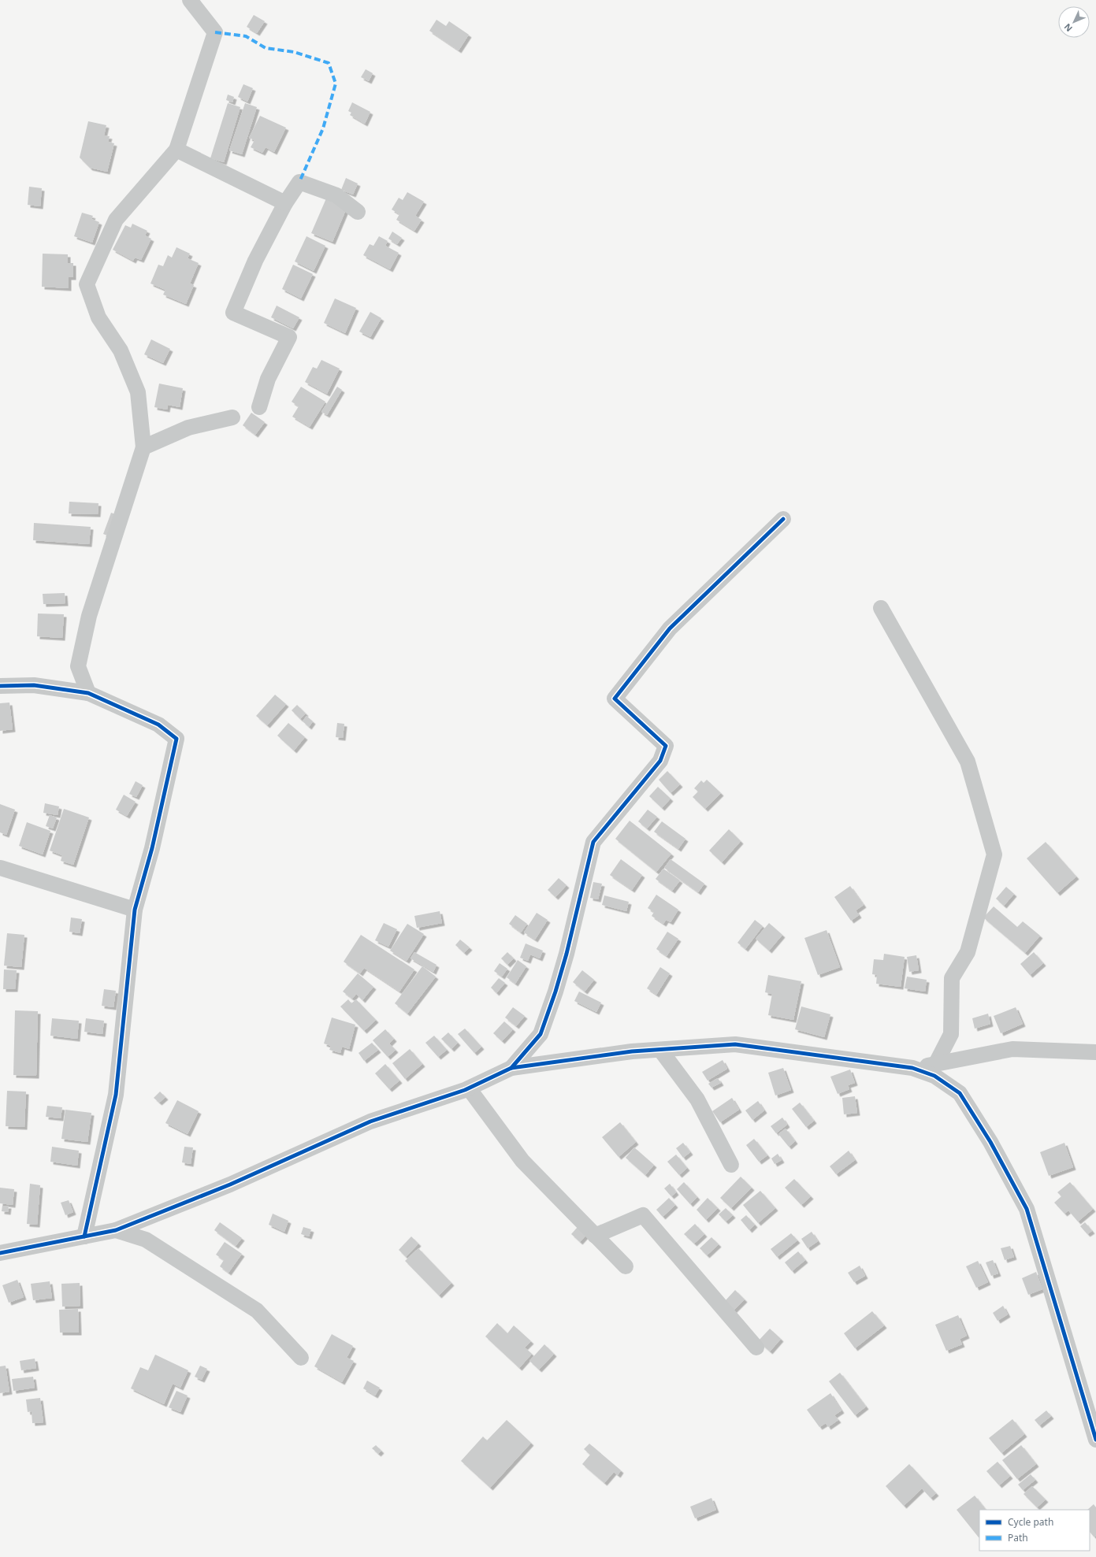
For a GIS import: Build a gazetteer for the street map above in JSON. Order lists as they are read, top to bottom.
{
  "legend": ["Cycle path", "Path"],
  "north": "bottom left"
}
